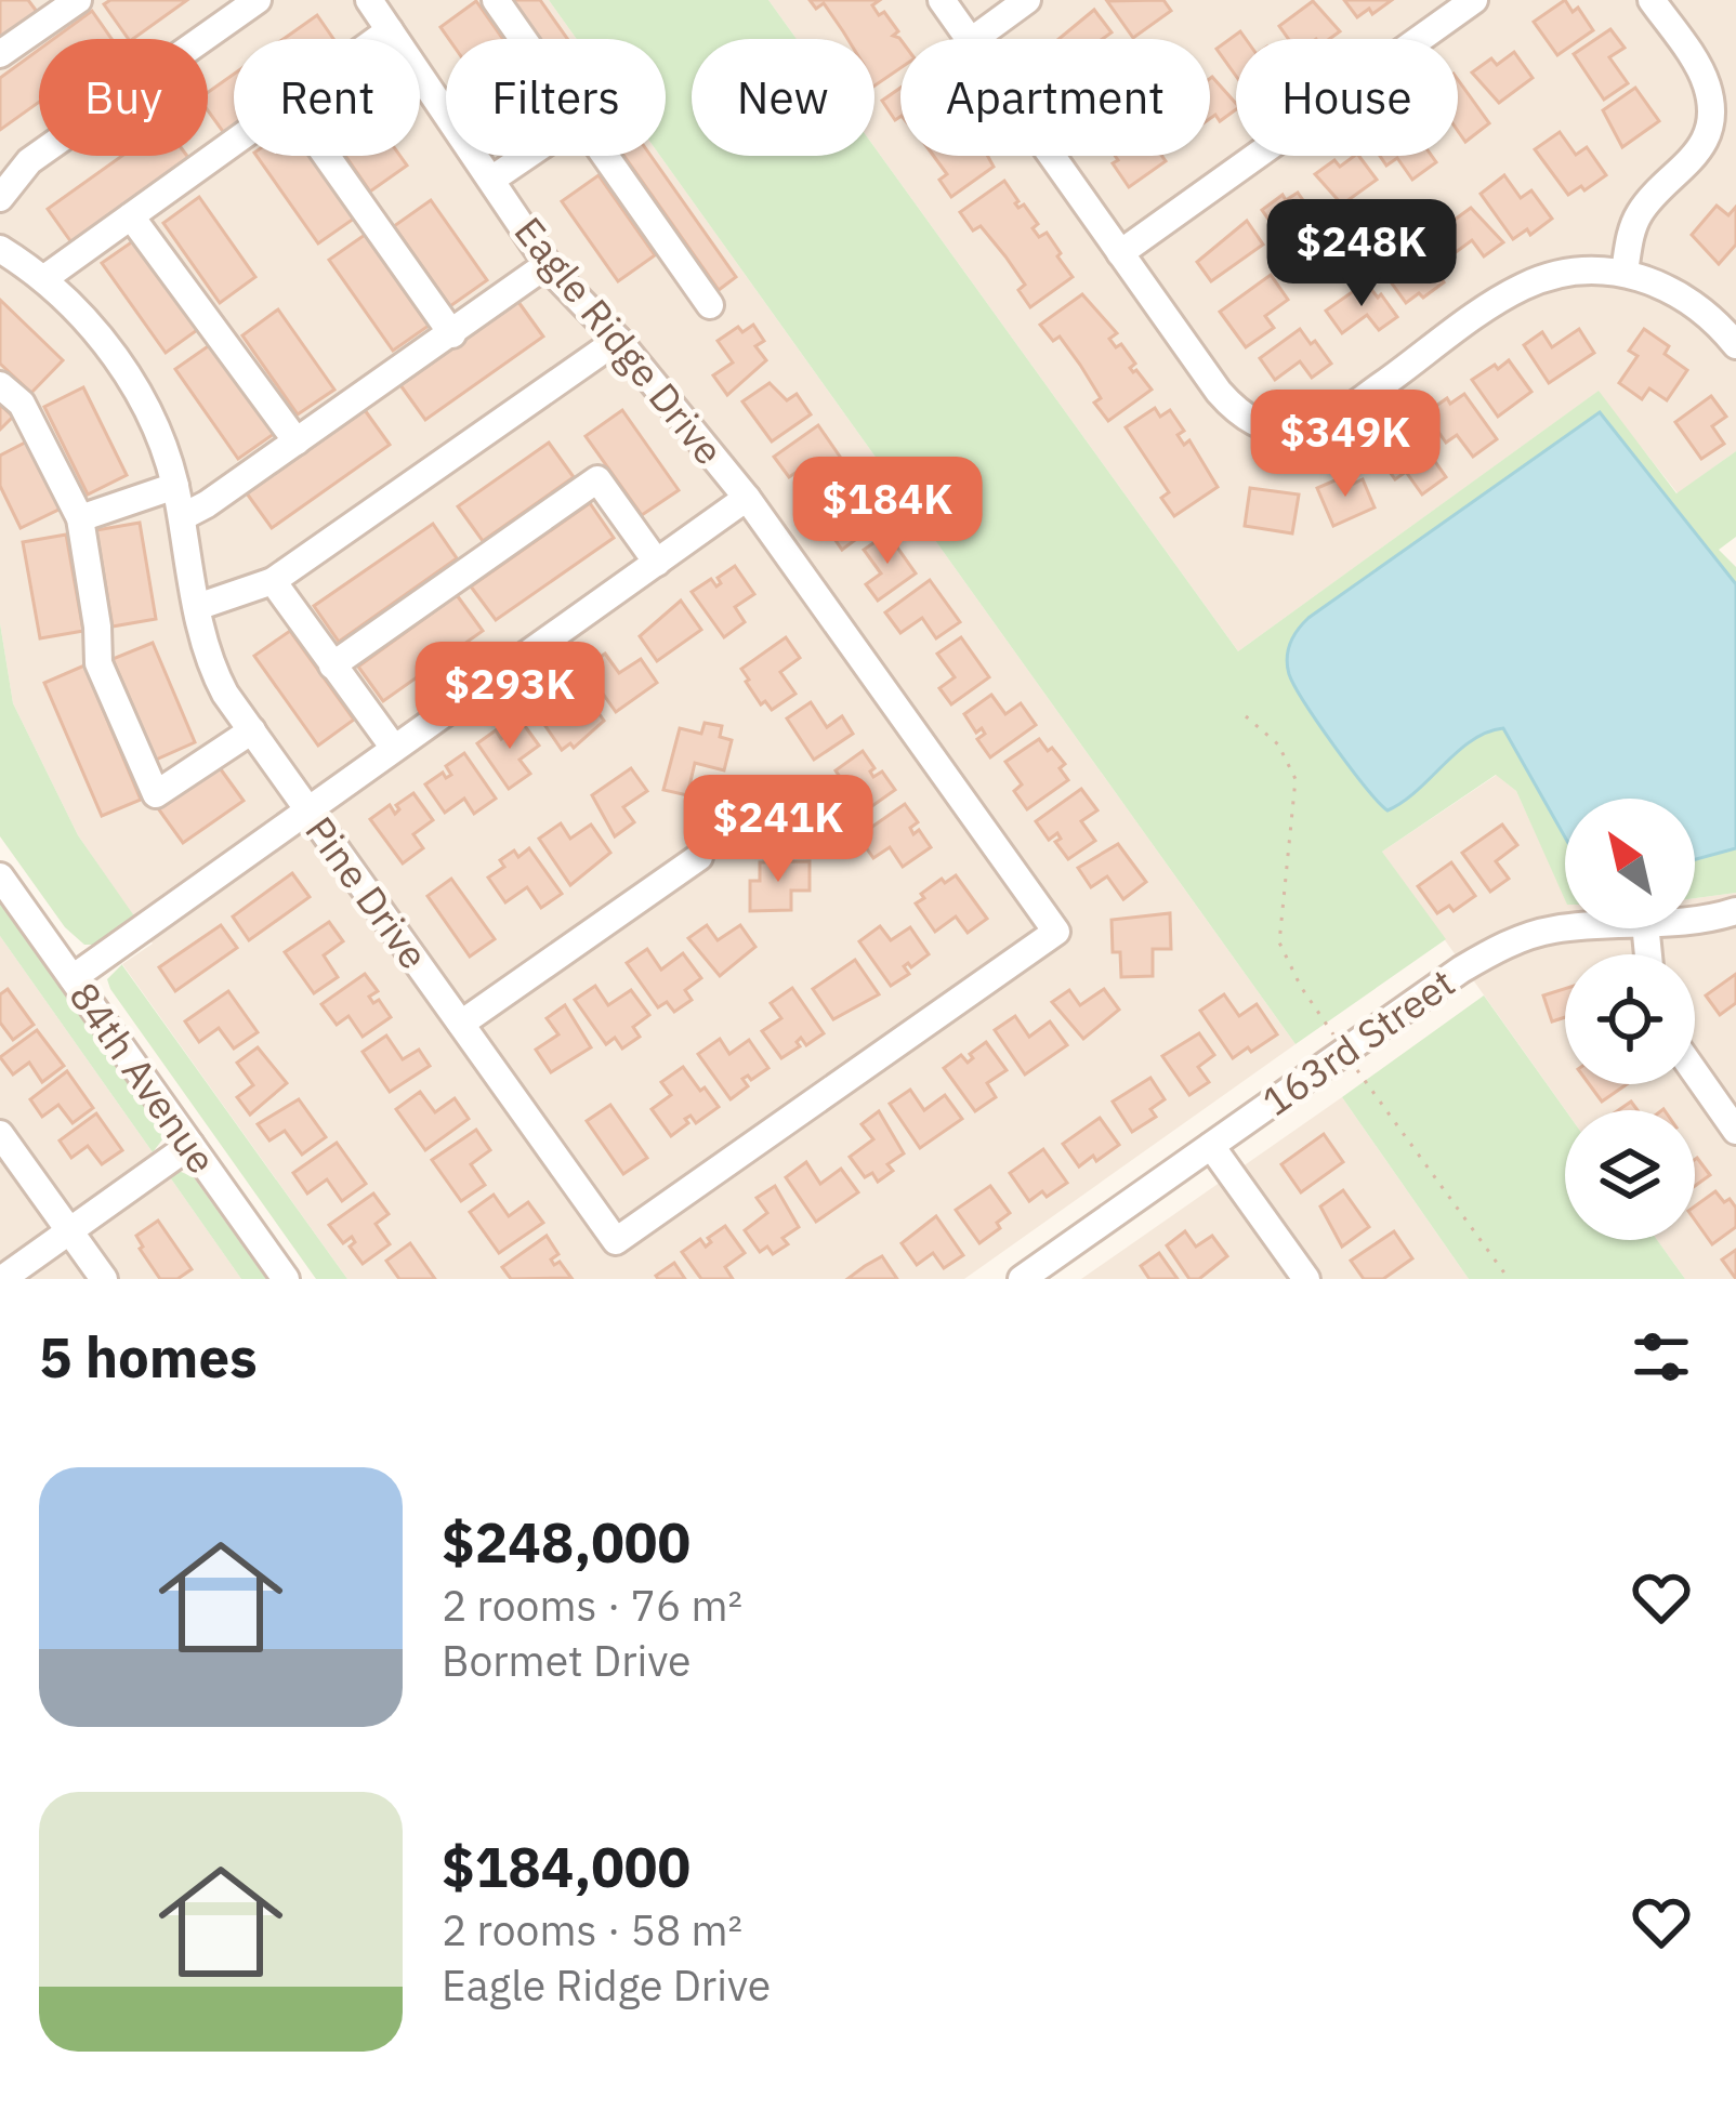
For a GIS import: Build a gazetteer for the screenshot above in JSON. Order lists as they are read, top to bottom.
{
  "streets": {
    "street": [
      "Eagle Ridge Drive",
      "Pine Drive",
      "163rd Street",
      "84th Avenue"
    ]
  },
  "crossings": [
    ["Eagle Ridge Drive", "Pine Drive"]
  ],
  "north": "top left",
  "page": {
    "chip": [
      "Buy",
      "Rent",
      "Filters",
      "New",
      "Apartment",
      "House"
    ],
    "price": [
      "$248K",
      "$349K",
      "$184K",
      "$293K",
      "$241K"
    ],
    "heading": "5 homes",
    "list": [
      {
        "name": "$248,000",
        "note": "2 rooms · 76 m² · Bormet Drive"
      },
      {
        "name": "$184,000",
        "note": "2 rooms · 58 m² · Eagle Ridge Drive"
      }
    ]
  }
}
